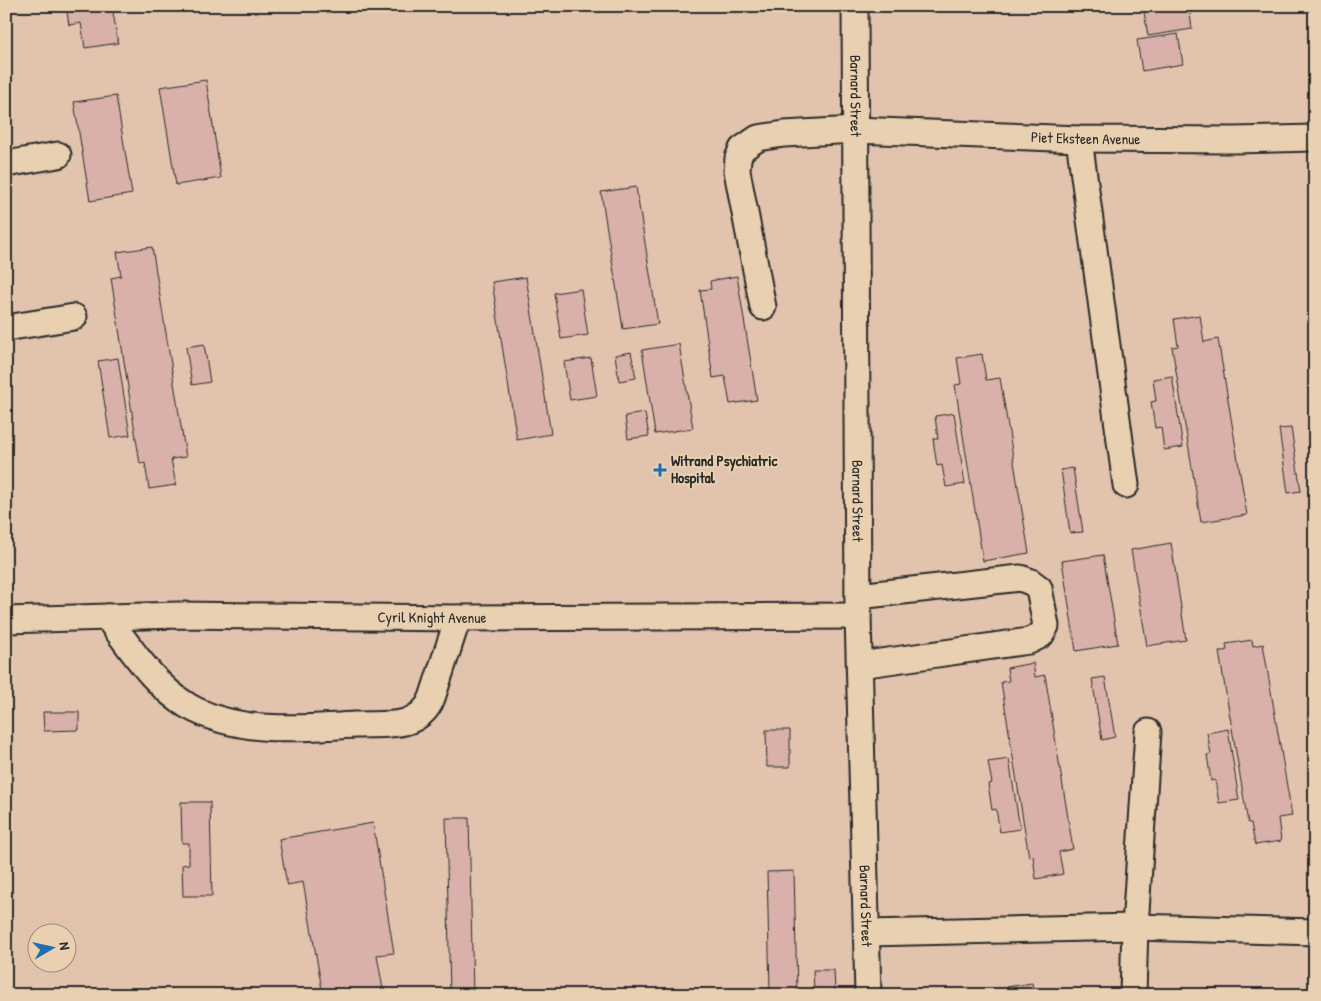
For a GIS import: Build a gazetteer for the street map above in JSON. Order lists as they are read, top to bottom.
{
  "streets": {
    "street": ["Barnard Street", "Piet Eksteen Avenue", "Cyril Knight Avenue"]
  },
  "crossings": [
    ["Barnard Street", "Piet Eksteen Avenue"],
    ["Barnard Street", "Cyril Knight Avenue"]
  ],
  "places": {
    "health": ["Witrand Psychiatric Hospital"]
  },
  "north": "right"
}
